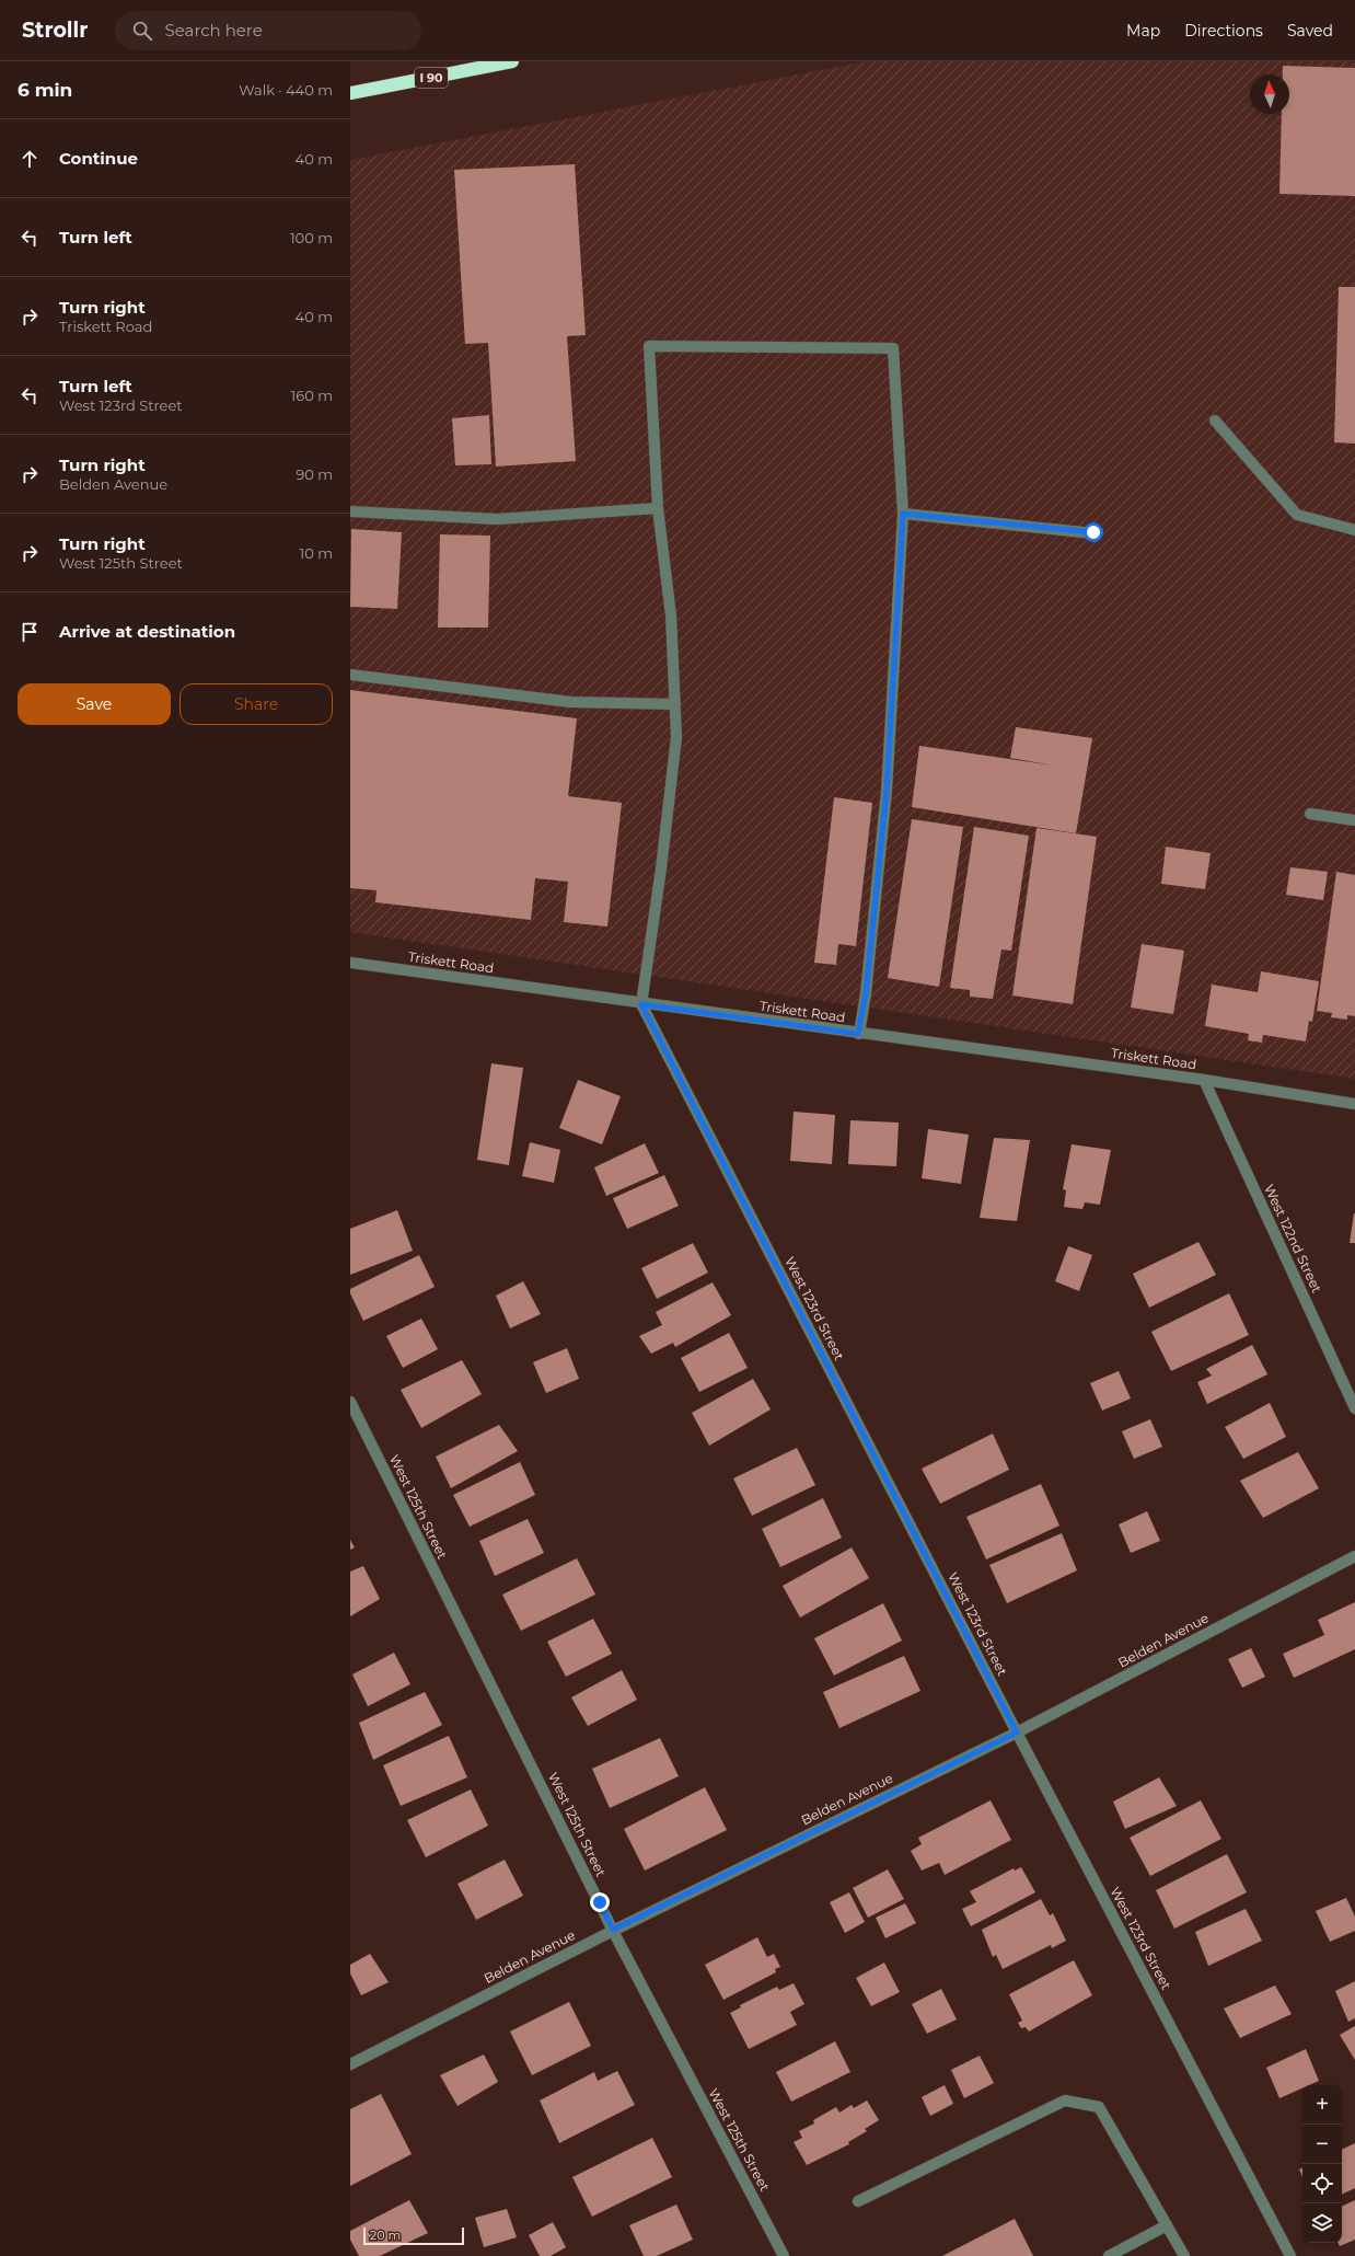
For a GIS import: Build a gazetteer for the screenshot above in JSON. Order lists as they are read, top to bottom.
{
  "streets": {
    "highway": ["I 90"],
    "street": [
      "Triskett Road",
      "West 122nd Street",
      "West 123rd Street",
      "West 125th Street",
      "Belden Avenue"
    ]
  },
  "crossings": [
    ["Triskett Road", "West 122nd Street"],
    ["Triskett Road", "West 123rd Street"],
    ["West 123rd Street", "Belden Avenue"],
    ["West 125th Street", "Belden Avenue"]
  ],
  "scale_bar": "20 m",
  "north": "top",
  "page": {
    "header": "Strollr",
    "search": "Search here",
    "nav": ["Map", "Directions", "Saved"],
    "heading": ["6 min", "Walk · 440 m"],
    "list": [
      ["Continue", "40 m"],
      ["Turn left", "100 m"],
      ["Turn right", "Triskett Road", "40 m"],
      ["Turn left", "West 123rd Street", "160 m"],
      ["Turn right", "Belden Avenue", "90 m"],
      ["Turn right", "West 125th Street", "10 m"],
      "Arrive at destination"
    ],
    "buttons": ["Save", "Share"],
    "map_buttons": ["+", "−"],
    "scale": "20 m"
  }
}
